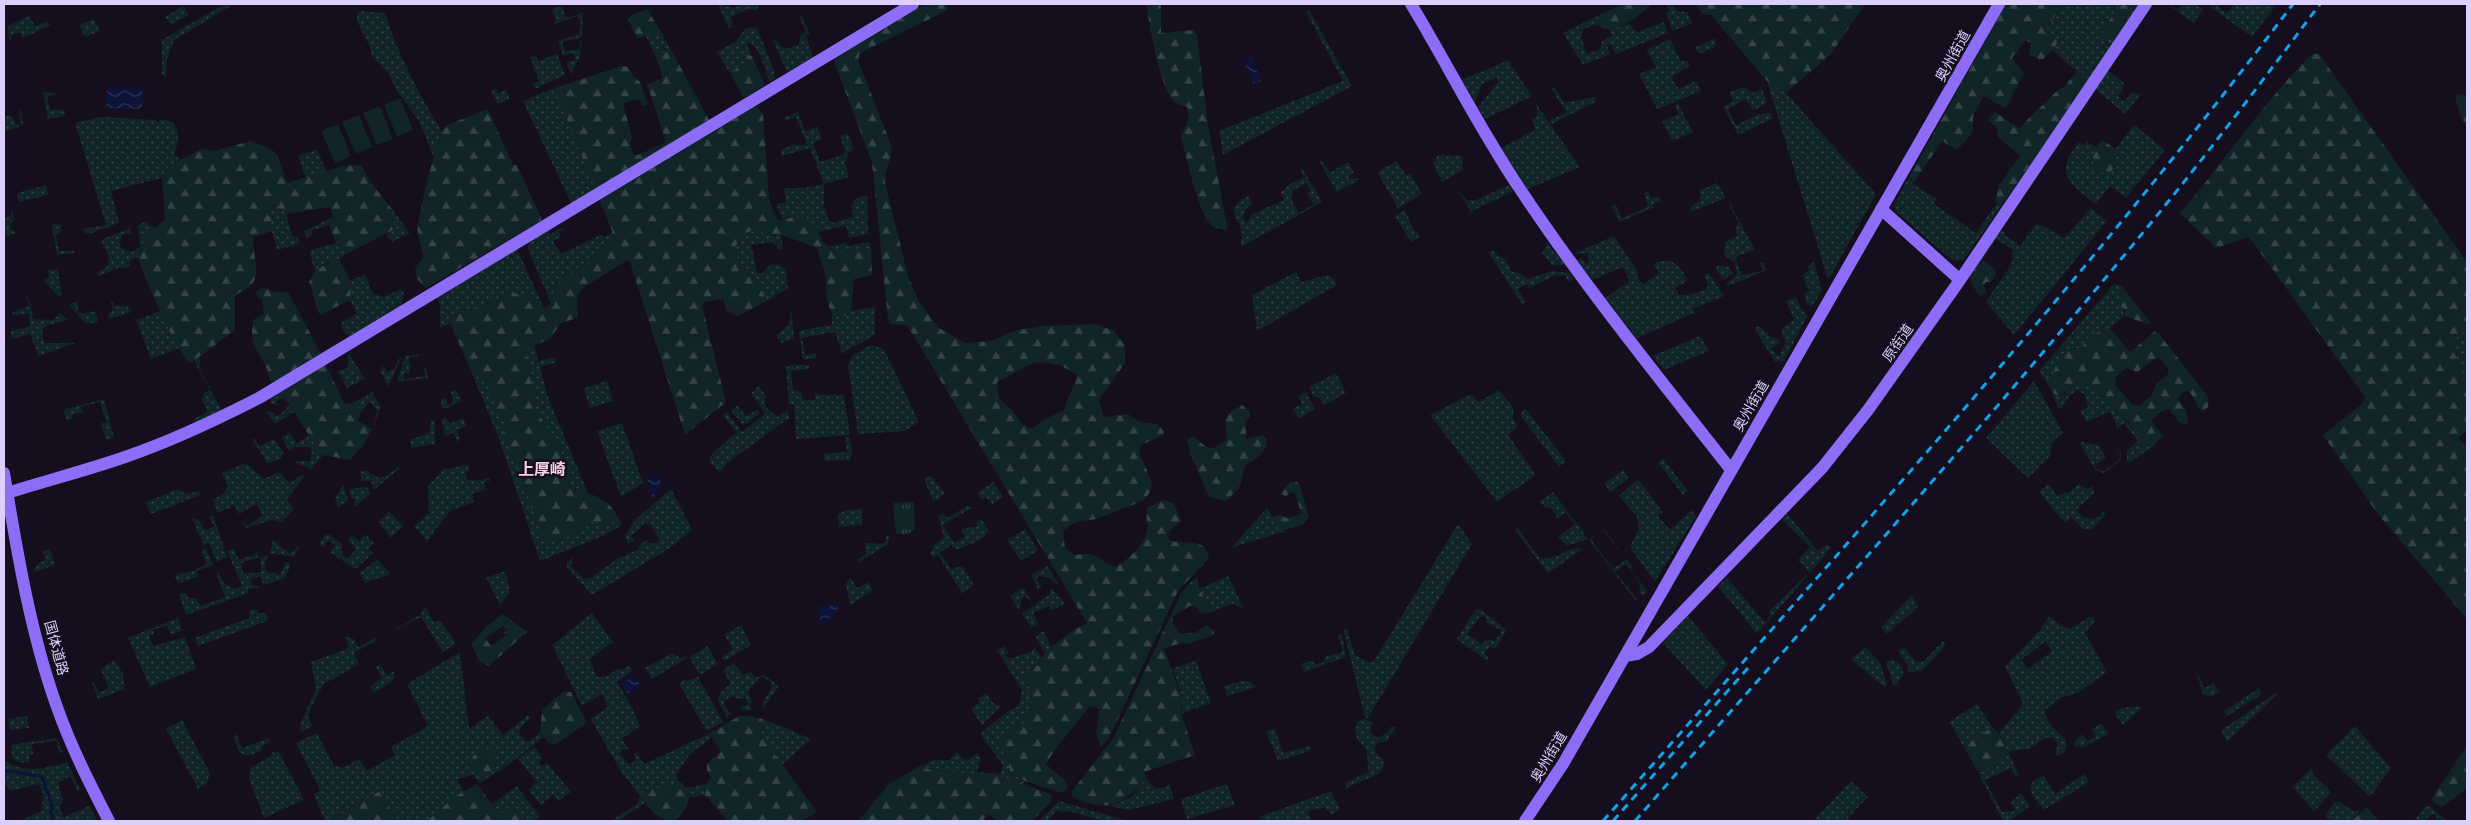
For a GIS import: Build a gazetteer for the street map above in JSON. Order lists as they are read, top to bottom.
{
  "streets": {
    "street": ["奥州街道", "原街道", "国体道路"]
  },
  "crossings": [
    ["奥州街道", "原街道"]
  ],
  "districts": ["上厚崎"]
}
